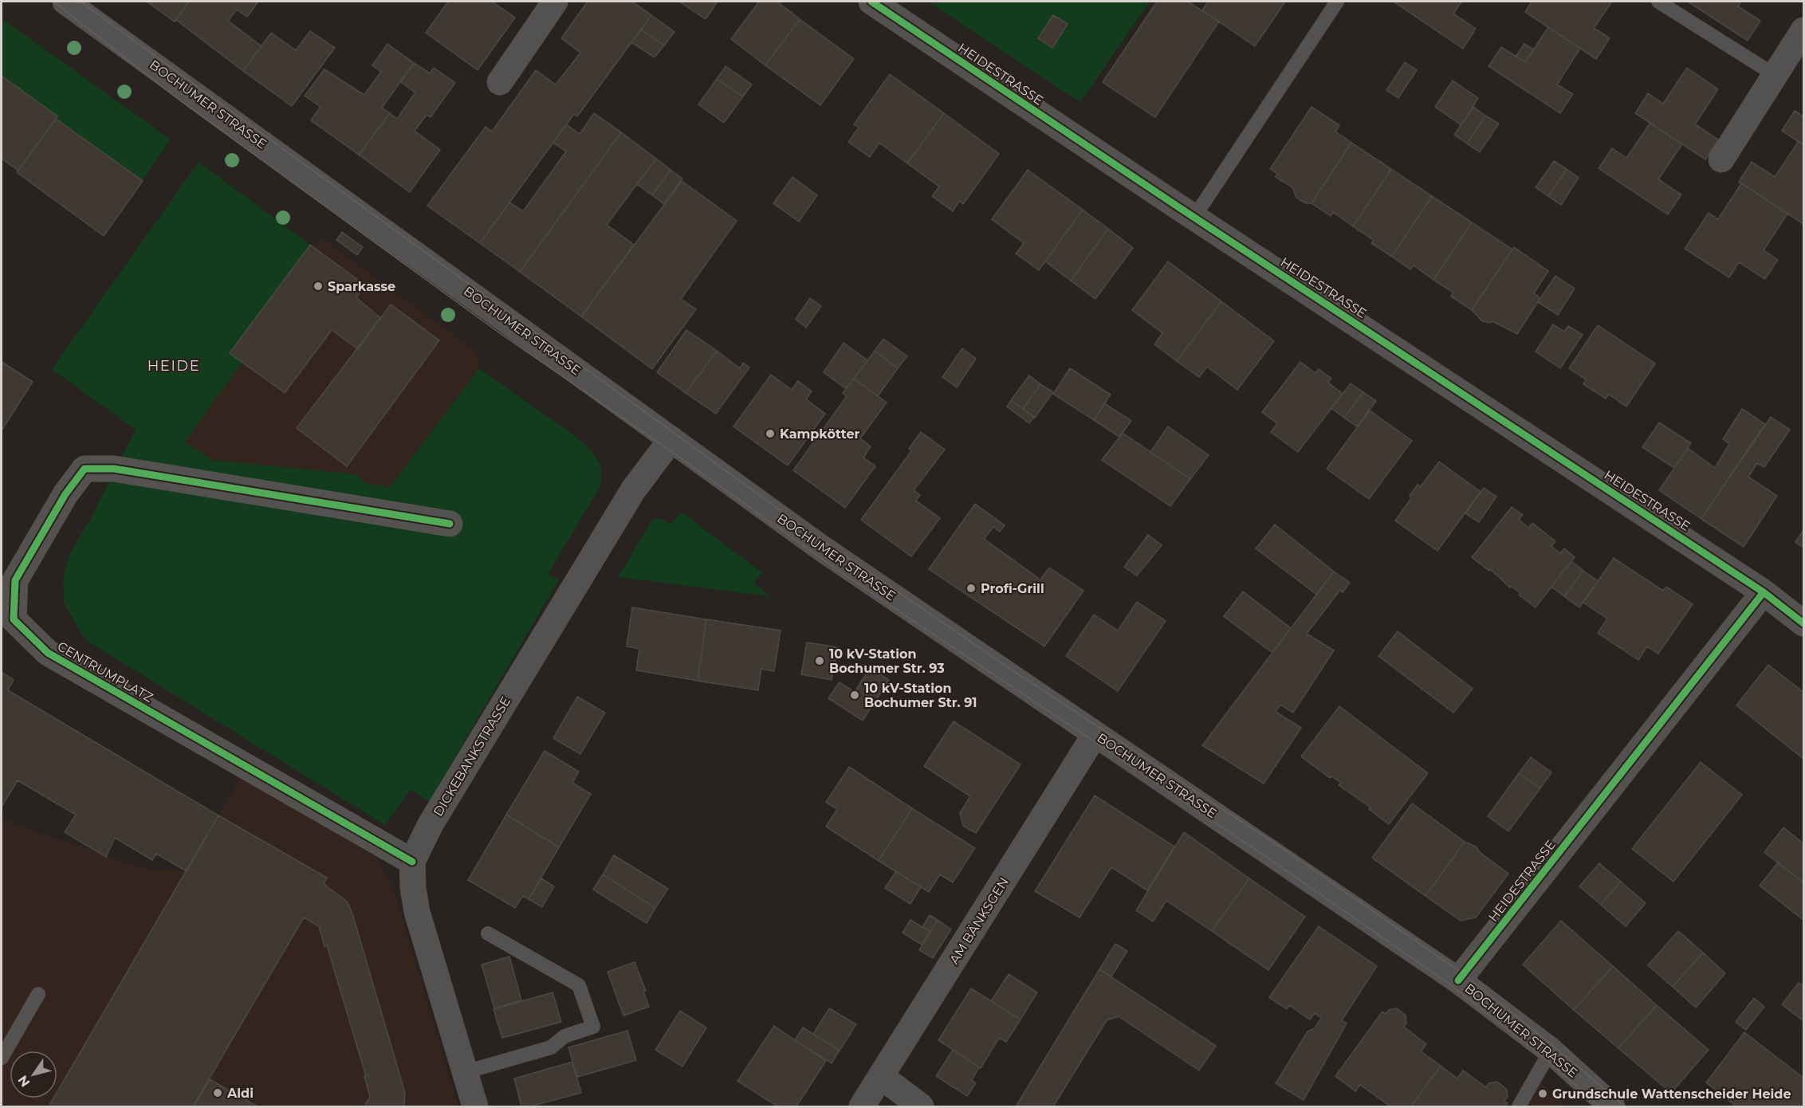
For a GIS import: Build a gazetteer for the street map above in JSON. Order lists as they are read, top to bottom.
{
  "streets": {
    "main road": ["BOCHUMER STRASSE"],
    "street": [
      "HEIDESTRASSE",
      "CENTRUMPLATZ",
      "DICKEBANKSTRASSE",
      "AM BÄNKSGEN"
    ]
  },
  "crossings": [
    ["HEIDESTRASSE", "BOCHUMER STRASSE"],
    ["BOCHUMER STRASSE", "DICKEBANKSTRASSE"],
    ["BOCHUMER STRASSE", "AM BÄNKSGEN"],
    ["CENTRUMPLATZ", "DICKEBANKSTRASSE"]
  ],
  "districts": ["HEIDE"],
  "places": [
    "Sparkasse",
    "Kampkötter",
    "Profi-Grill",
    "10 kV-Station Bochumer Str. 93",
    "10 kV-Station Bochumer Str. 91",
    "Aldi",
    "Grundschule Wattenscheider Heide"
  ],
  "north": "bottom left"
}
